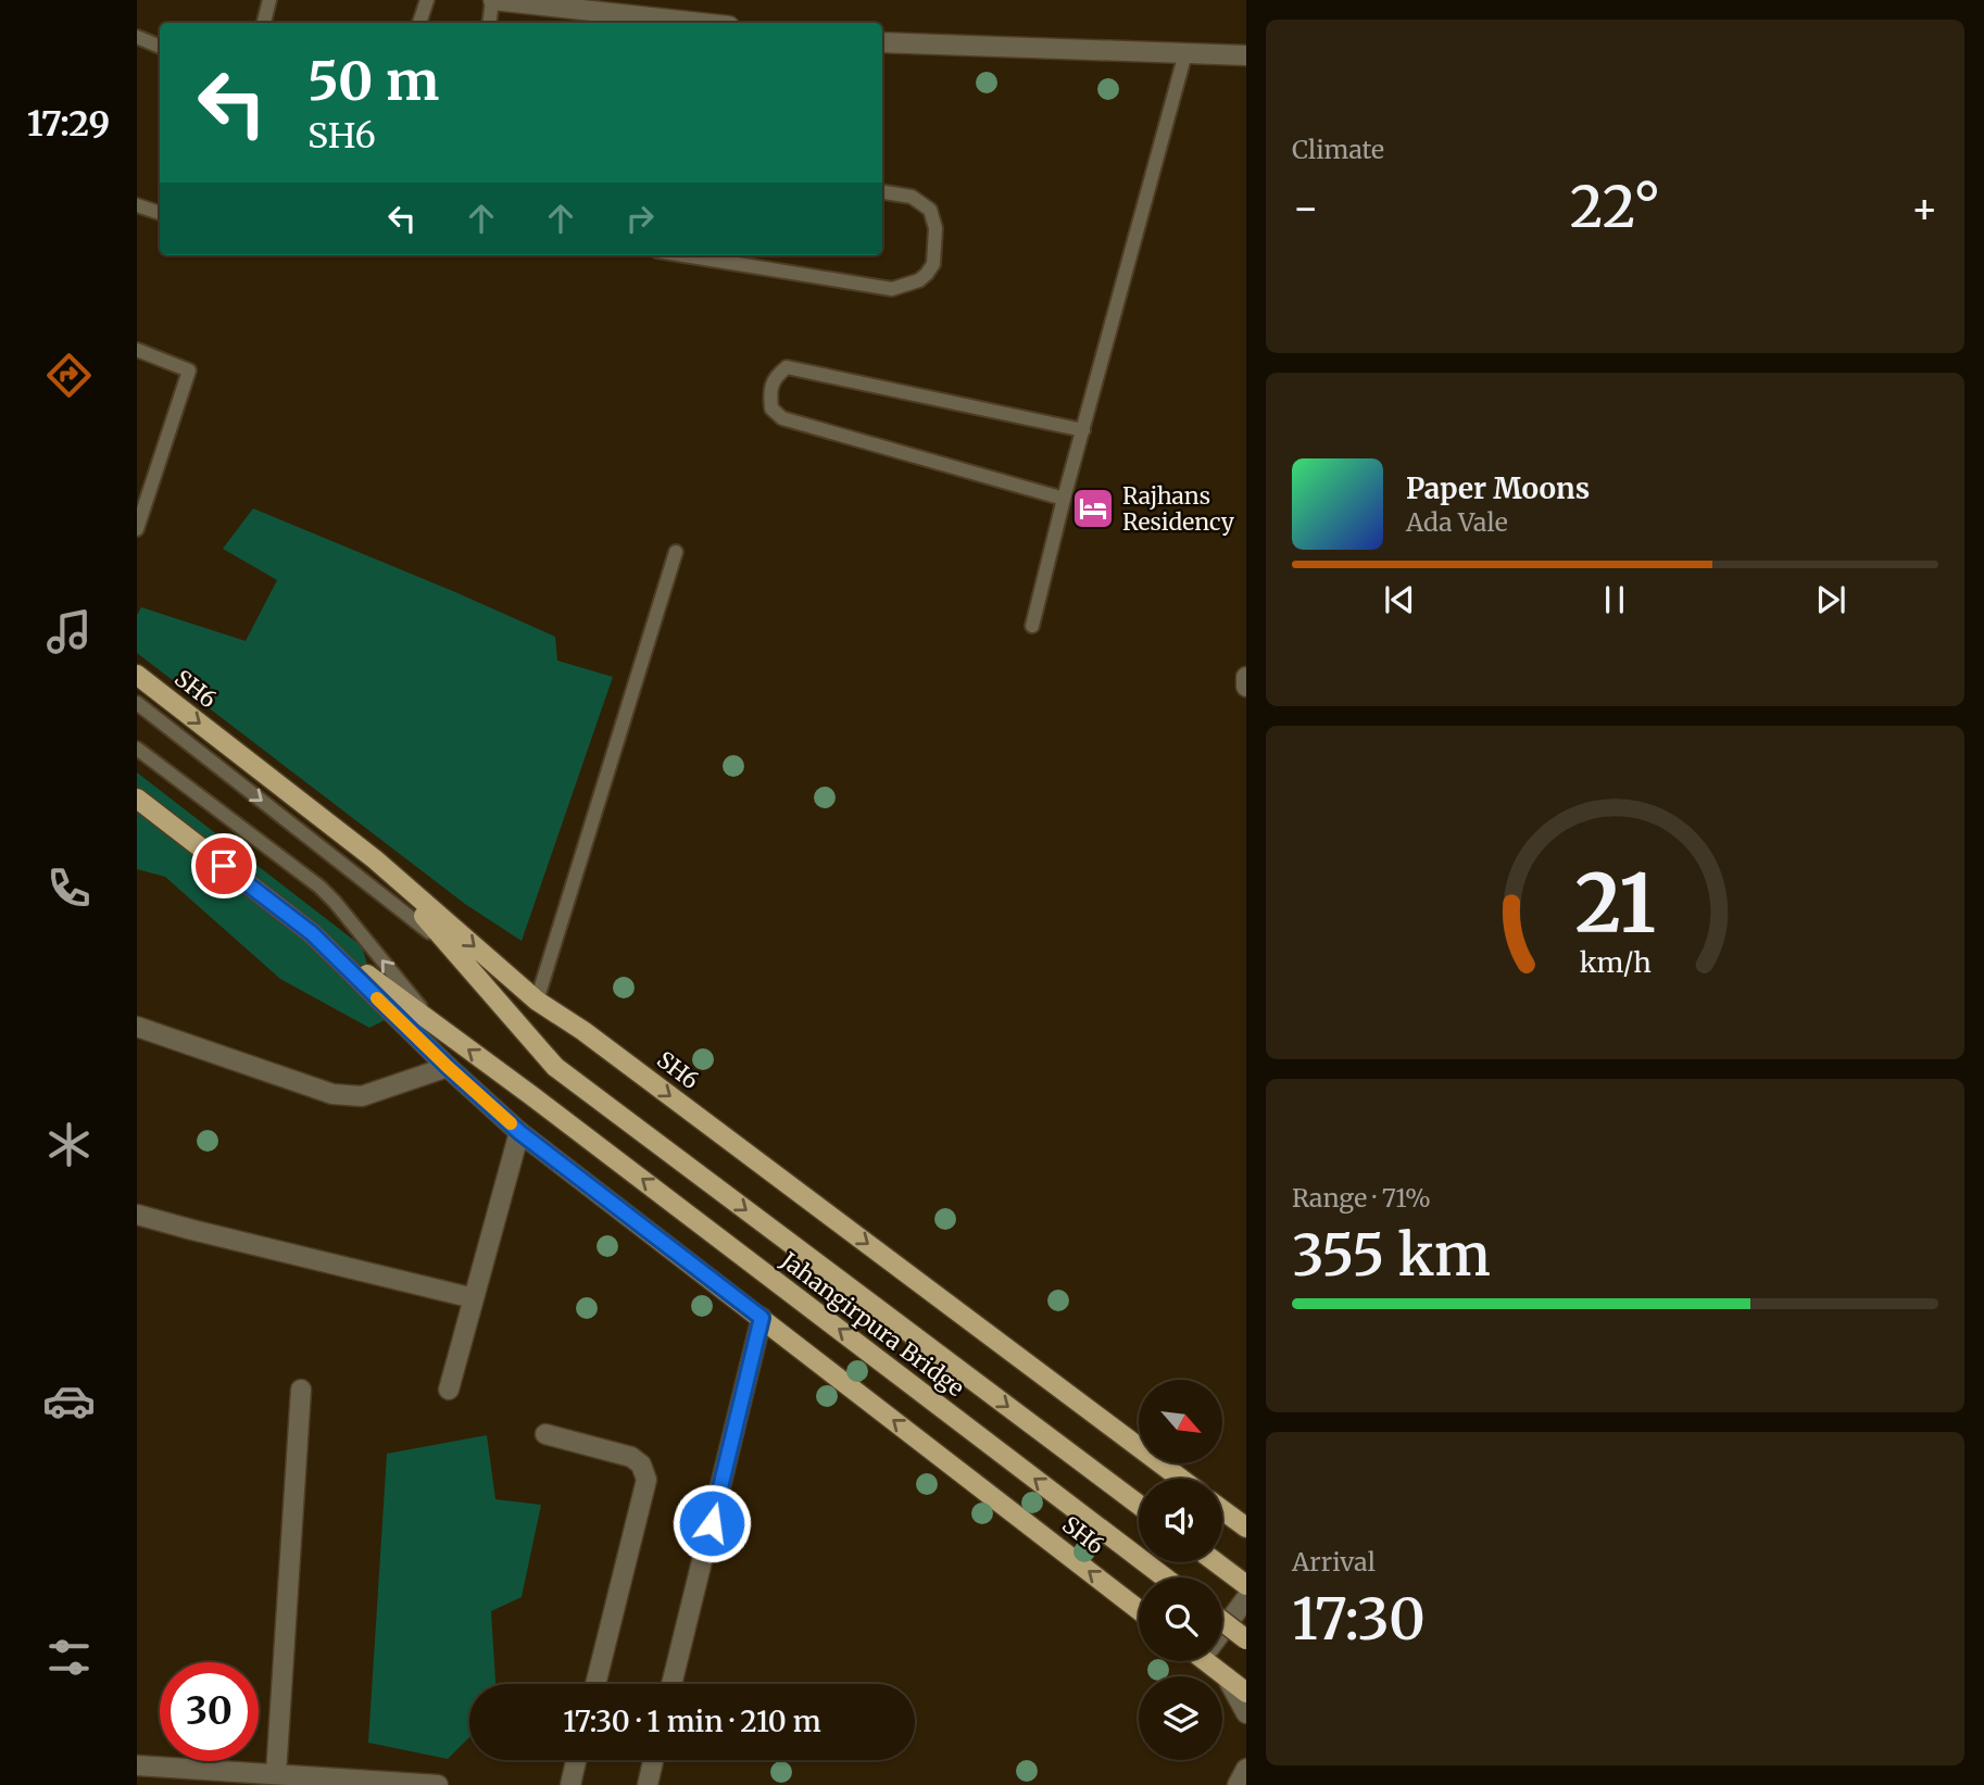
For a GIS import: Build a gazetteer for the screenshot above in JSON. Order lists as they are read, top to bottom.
{
  "streets": {
    "main road": ["SH6", "Jahangirpura Bridge"]
  },
  "crossings": [
    ["SH6", "Jahangirpura Bridge"]
  ],
  "places": {
    "hotel": ["Rajhans Residency"]
  },
  "north": "bottom right",
  "page": {
    "tabs": "17:29",
    "tile": [
      "Climate",
      ["Range · 71%", "355 km"],
      ["Arrival", "17:30"]
    ],
    "turn": ["50 m", "SH6"],
    "heat": ["−", "22°", "+"],
    "song": ["Paper Moons", "Ada Vale"],
    "limit": "30",
    "trip": "17:30 · 1 min · 210 m",
    "gauge": ["21", "km/h"]
  }
}
